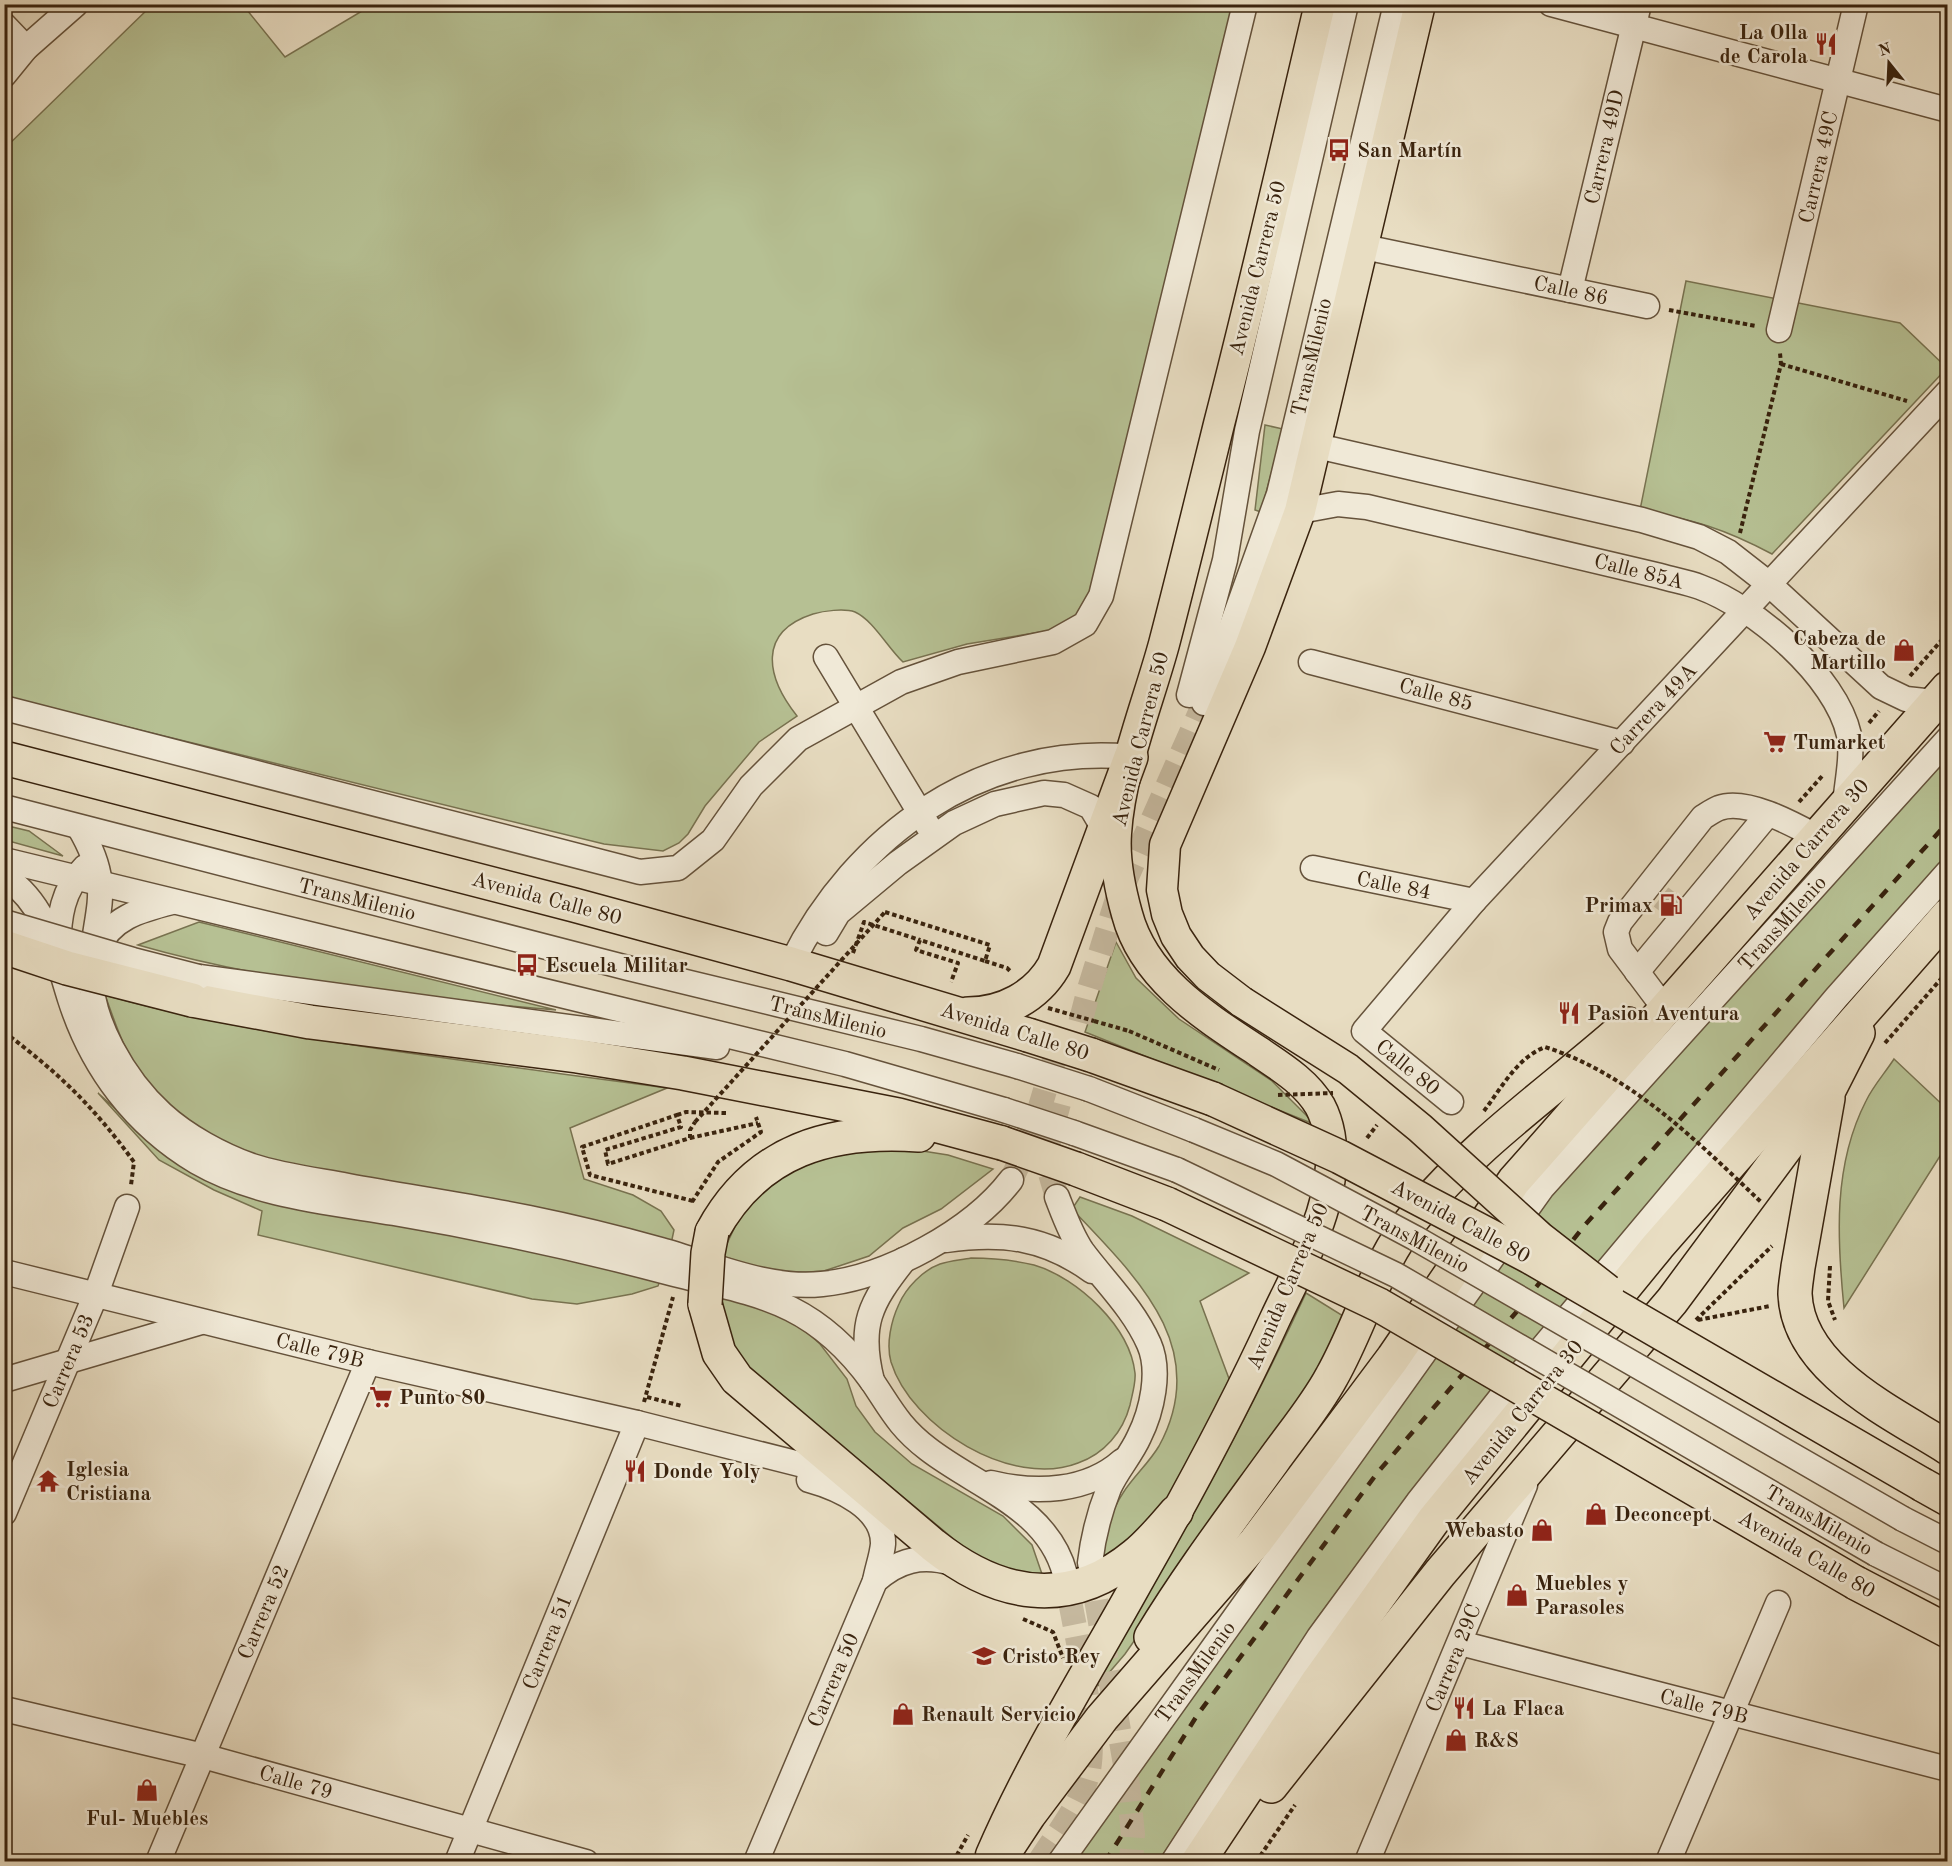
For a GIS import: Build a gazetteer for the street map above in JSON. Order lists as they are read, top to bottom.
{
  "streets": {
    "highway": ["Avenida Carrera 30", "Avenida Calle 80"],
    "main road": ["Avenida Carrera 50"],
    "street": [
      "Carrera 49D",
      "Carrera 49C",
      "Calle 86",
      "TransMilenio",
      "Calle 85A",
      "Calle 85",
      "Carrera 49A",
      "Calle 84",
      "Calle 80",
      "Calle 79B",
      "Carrera 53",
      "Carrera 52",
      "Carrera 51",
      "Carrera 29C",
      "Carrera 50",
      "Calle 79"
    ]
  },
  "crossings": [
    ["Carrera 49D", "Calle 86"],
    ["TransMilenio", "Avenida Calle 80"],
    ["Calle 85A", "Carrera 49A"],
    ["Calle 85A", "Avenida Carrera 30"],
    ["Calle 85", "Carrera 49A"],
    ["Carrera 49A", "Calle 84"],
    ["Carrera 49A", "Calle 80"],
    ["Avenida Carrera 30", "Carrera 29C"],
    ["Calle 79B", "Carrera 53"],
    ["Calle 79B", "Carrera 52"],
    ["Calle 79B", "Carrera 51"],
    ["Calle 79B", "Carrera 29C"],
    ["Calle 79B", "Carrera 50"],
    ["Carrera 52", "Calle 79"],
    ["Carrera 51", "Calle 79"]
  ],
  "places": {
    "restaurant": [
      "La Olla de Carola",
      "Pasion Aventura",
      "Donde Yoly",
      "La Flaca"
    ],
    "bus stop": ["San Martín", "Escuela Militar"],
    "shop": [
      "Cabeza de Martillo",
      "Deconcept",
      "Webasto",
      "Muebles y Parasoles",
      "Renault Servicio",
      "R&S",
      "Ful- Muebles"
    ],
    "supermarket": ["Tumarket", "Punto 80"],
    "fuel station": ["Primax"],
    "temple": ["Iglesia Cristiana"],
    "school or university": ["Cristo Rey"]
  },
  "north": "top"
}
